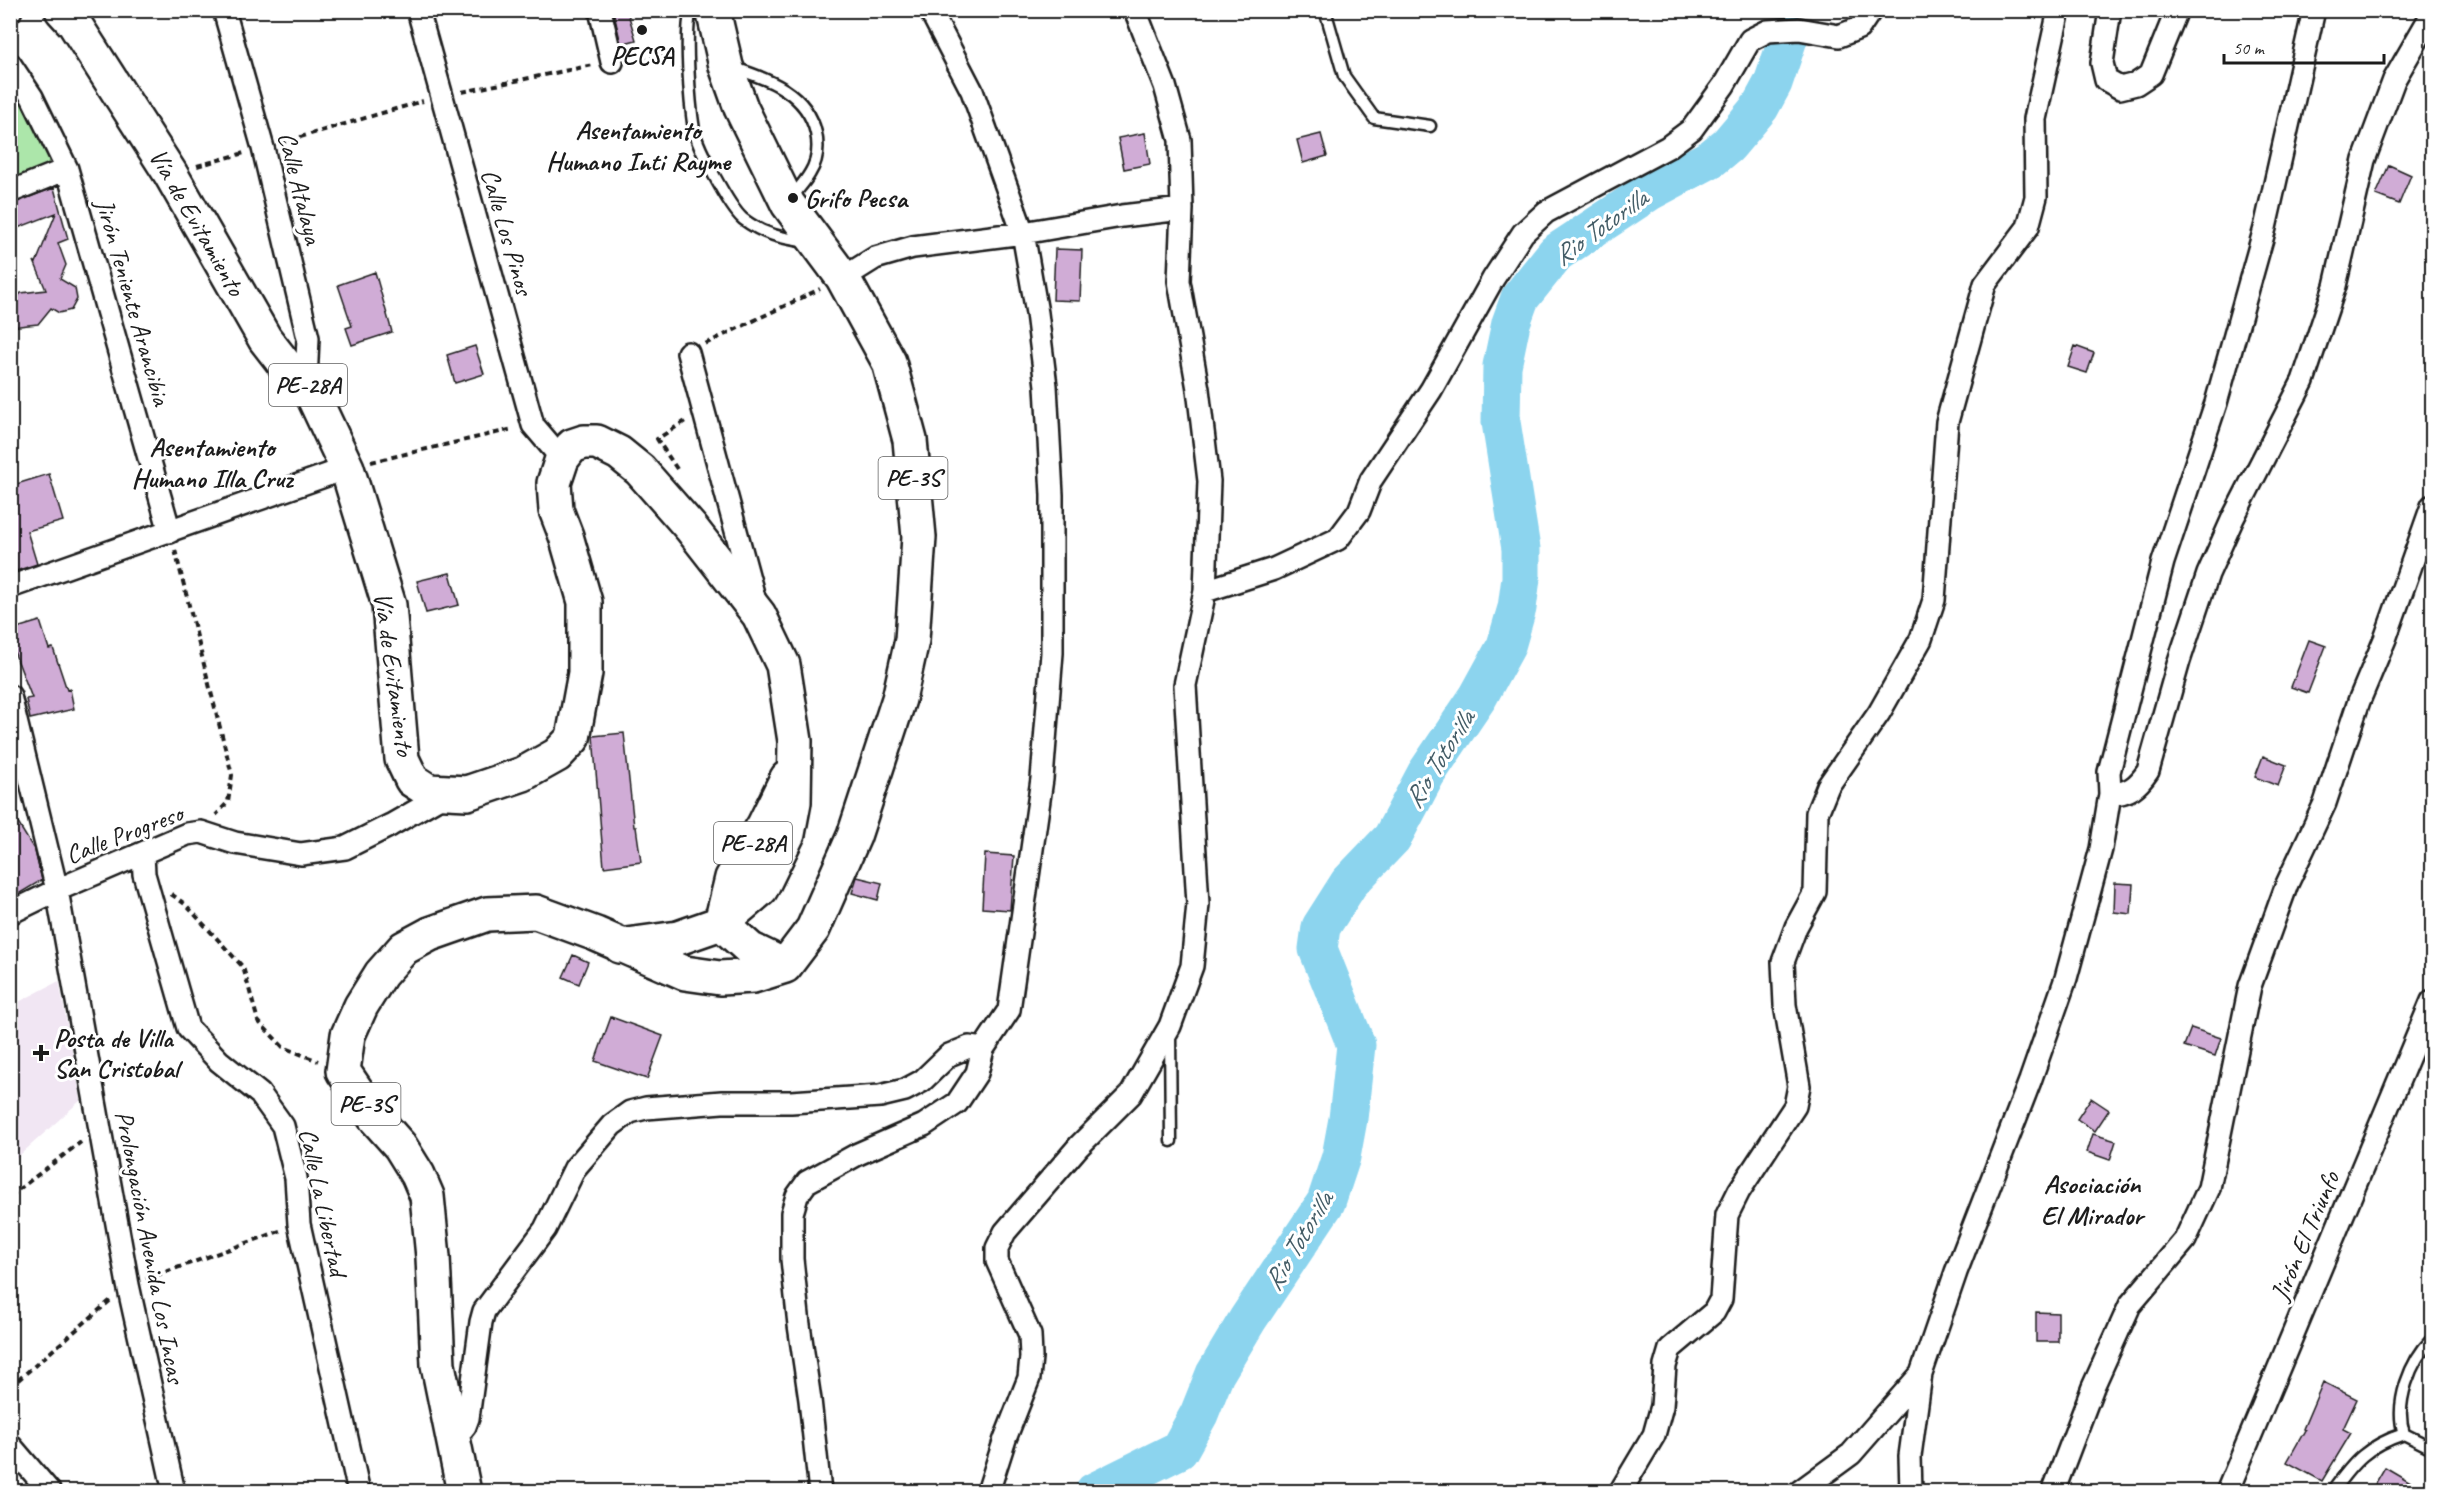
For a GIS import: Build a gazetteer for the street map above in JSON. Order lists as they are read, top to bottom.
{
  "streets": {
    "highway": ["Vía de Evitamiento", "PE-28A", "PE-3S"],
    "street": [
      "Calle Atalaya",
      "Calle Los Pinos",
      "Jirón Teniente Arancibia",
      "Calle Progreso",
      "Calle La Libertad",
      "Jirón El Triunfo",
      "Prolongación Avenida Los Incas"
    ]
  },
  "crossings": [
    ["Calle Atalaya", "Vía de Evitamiento"],
    ["Vía de Evitamiento", "Calle Los Pinos"],
    ["Vía de Evitamiento", "Calle Progreso"],
    ["Calle Progreso", "Calle La Libertad"],
    ["Calle Progreso", "Prolongación Avenida Los Incas"]
  ],
  "districts": ["Asentamiento Humano Inti Rayme", "Asentamiento Humano Illa Cruz", "Asociación El Mirador"],
  "water": ["Rio Totorilla"],
  "places": {
    "other": ["PECSA", "Grifo Pecsa"],
    "health": ["Posta de Villa San Cristobal"]
  },
  "scale_bar": "50 m"
}
